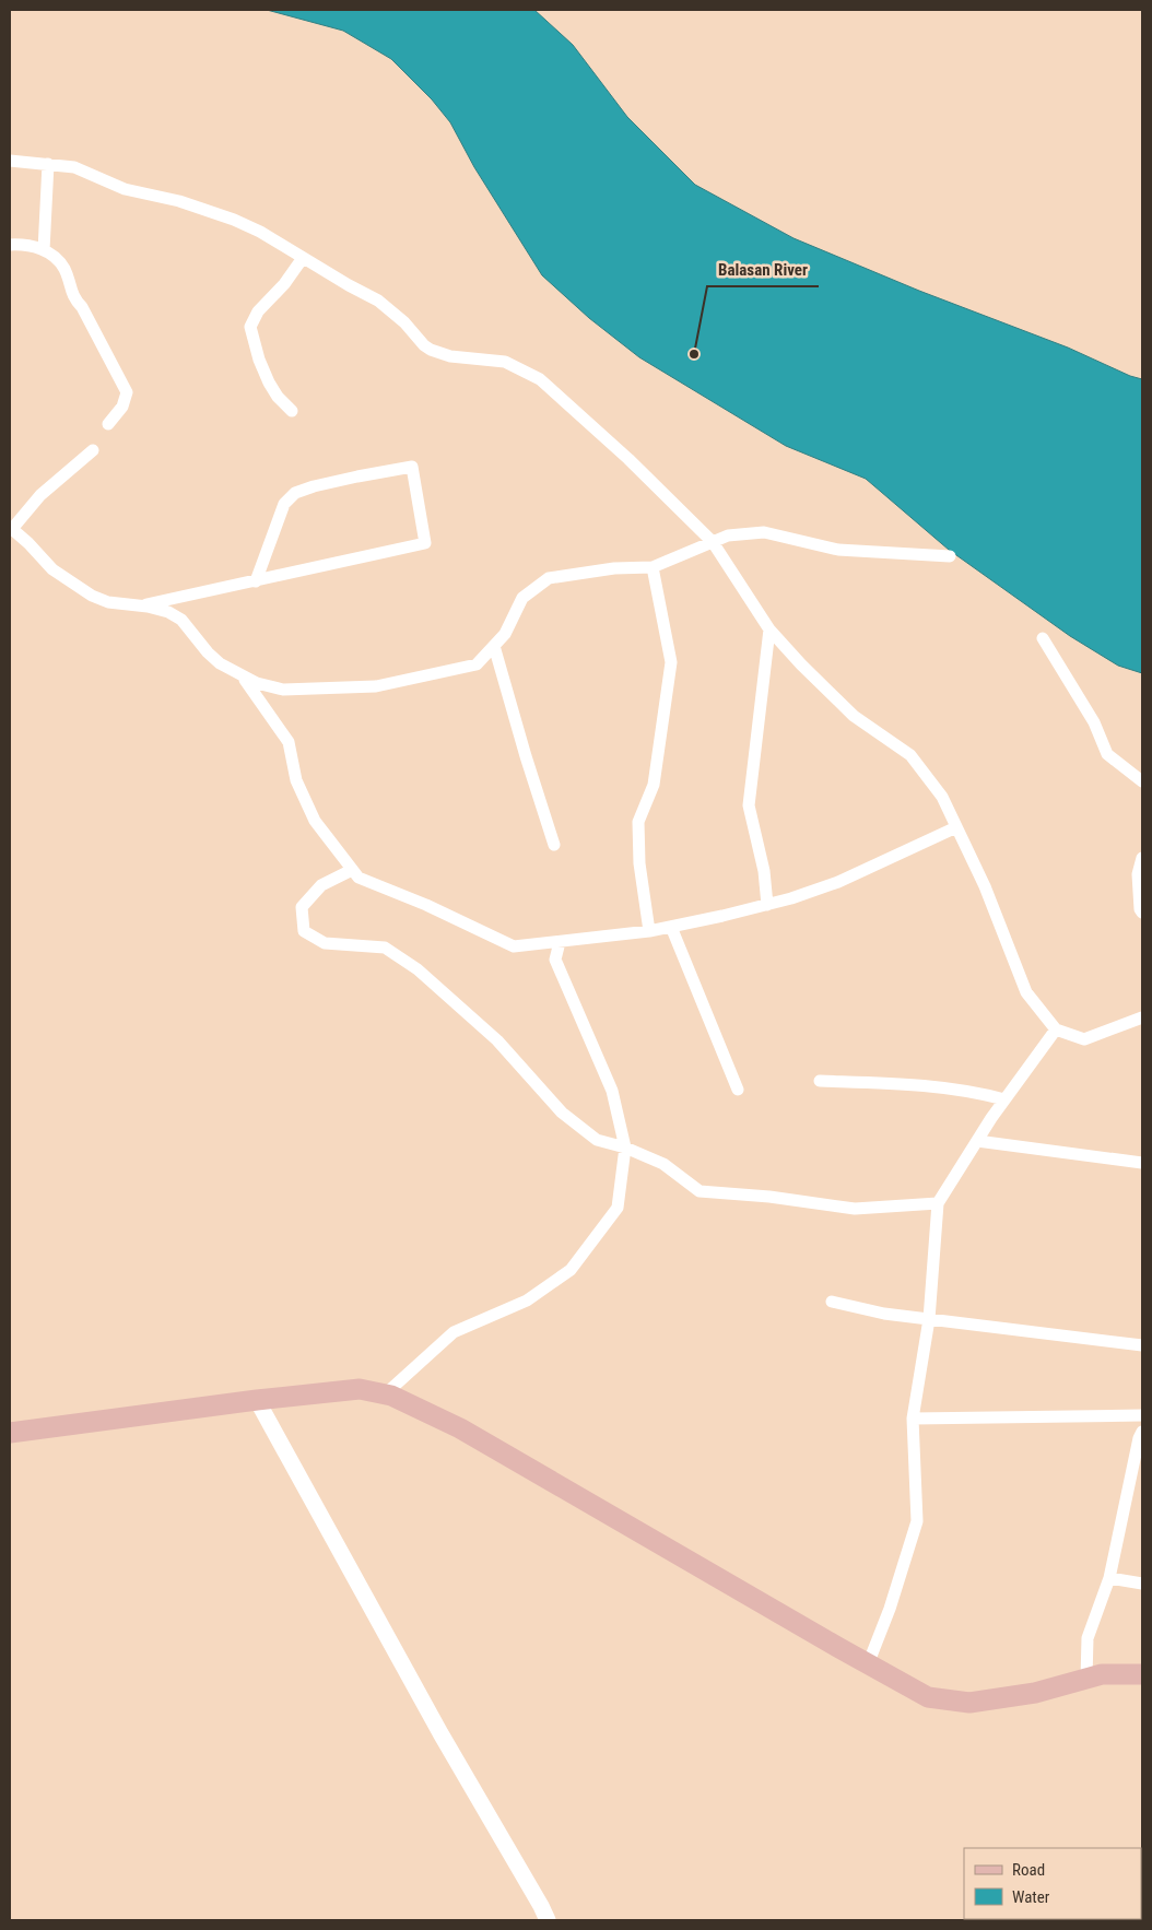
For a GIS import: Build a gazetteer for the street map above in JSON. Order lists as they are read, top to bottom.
{
  "places": ["Balasan River"],
  "legend": ["Road", "Water"]
}
